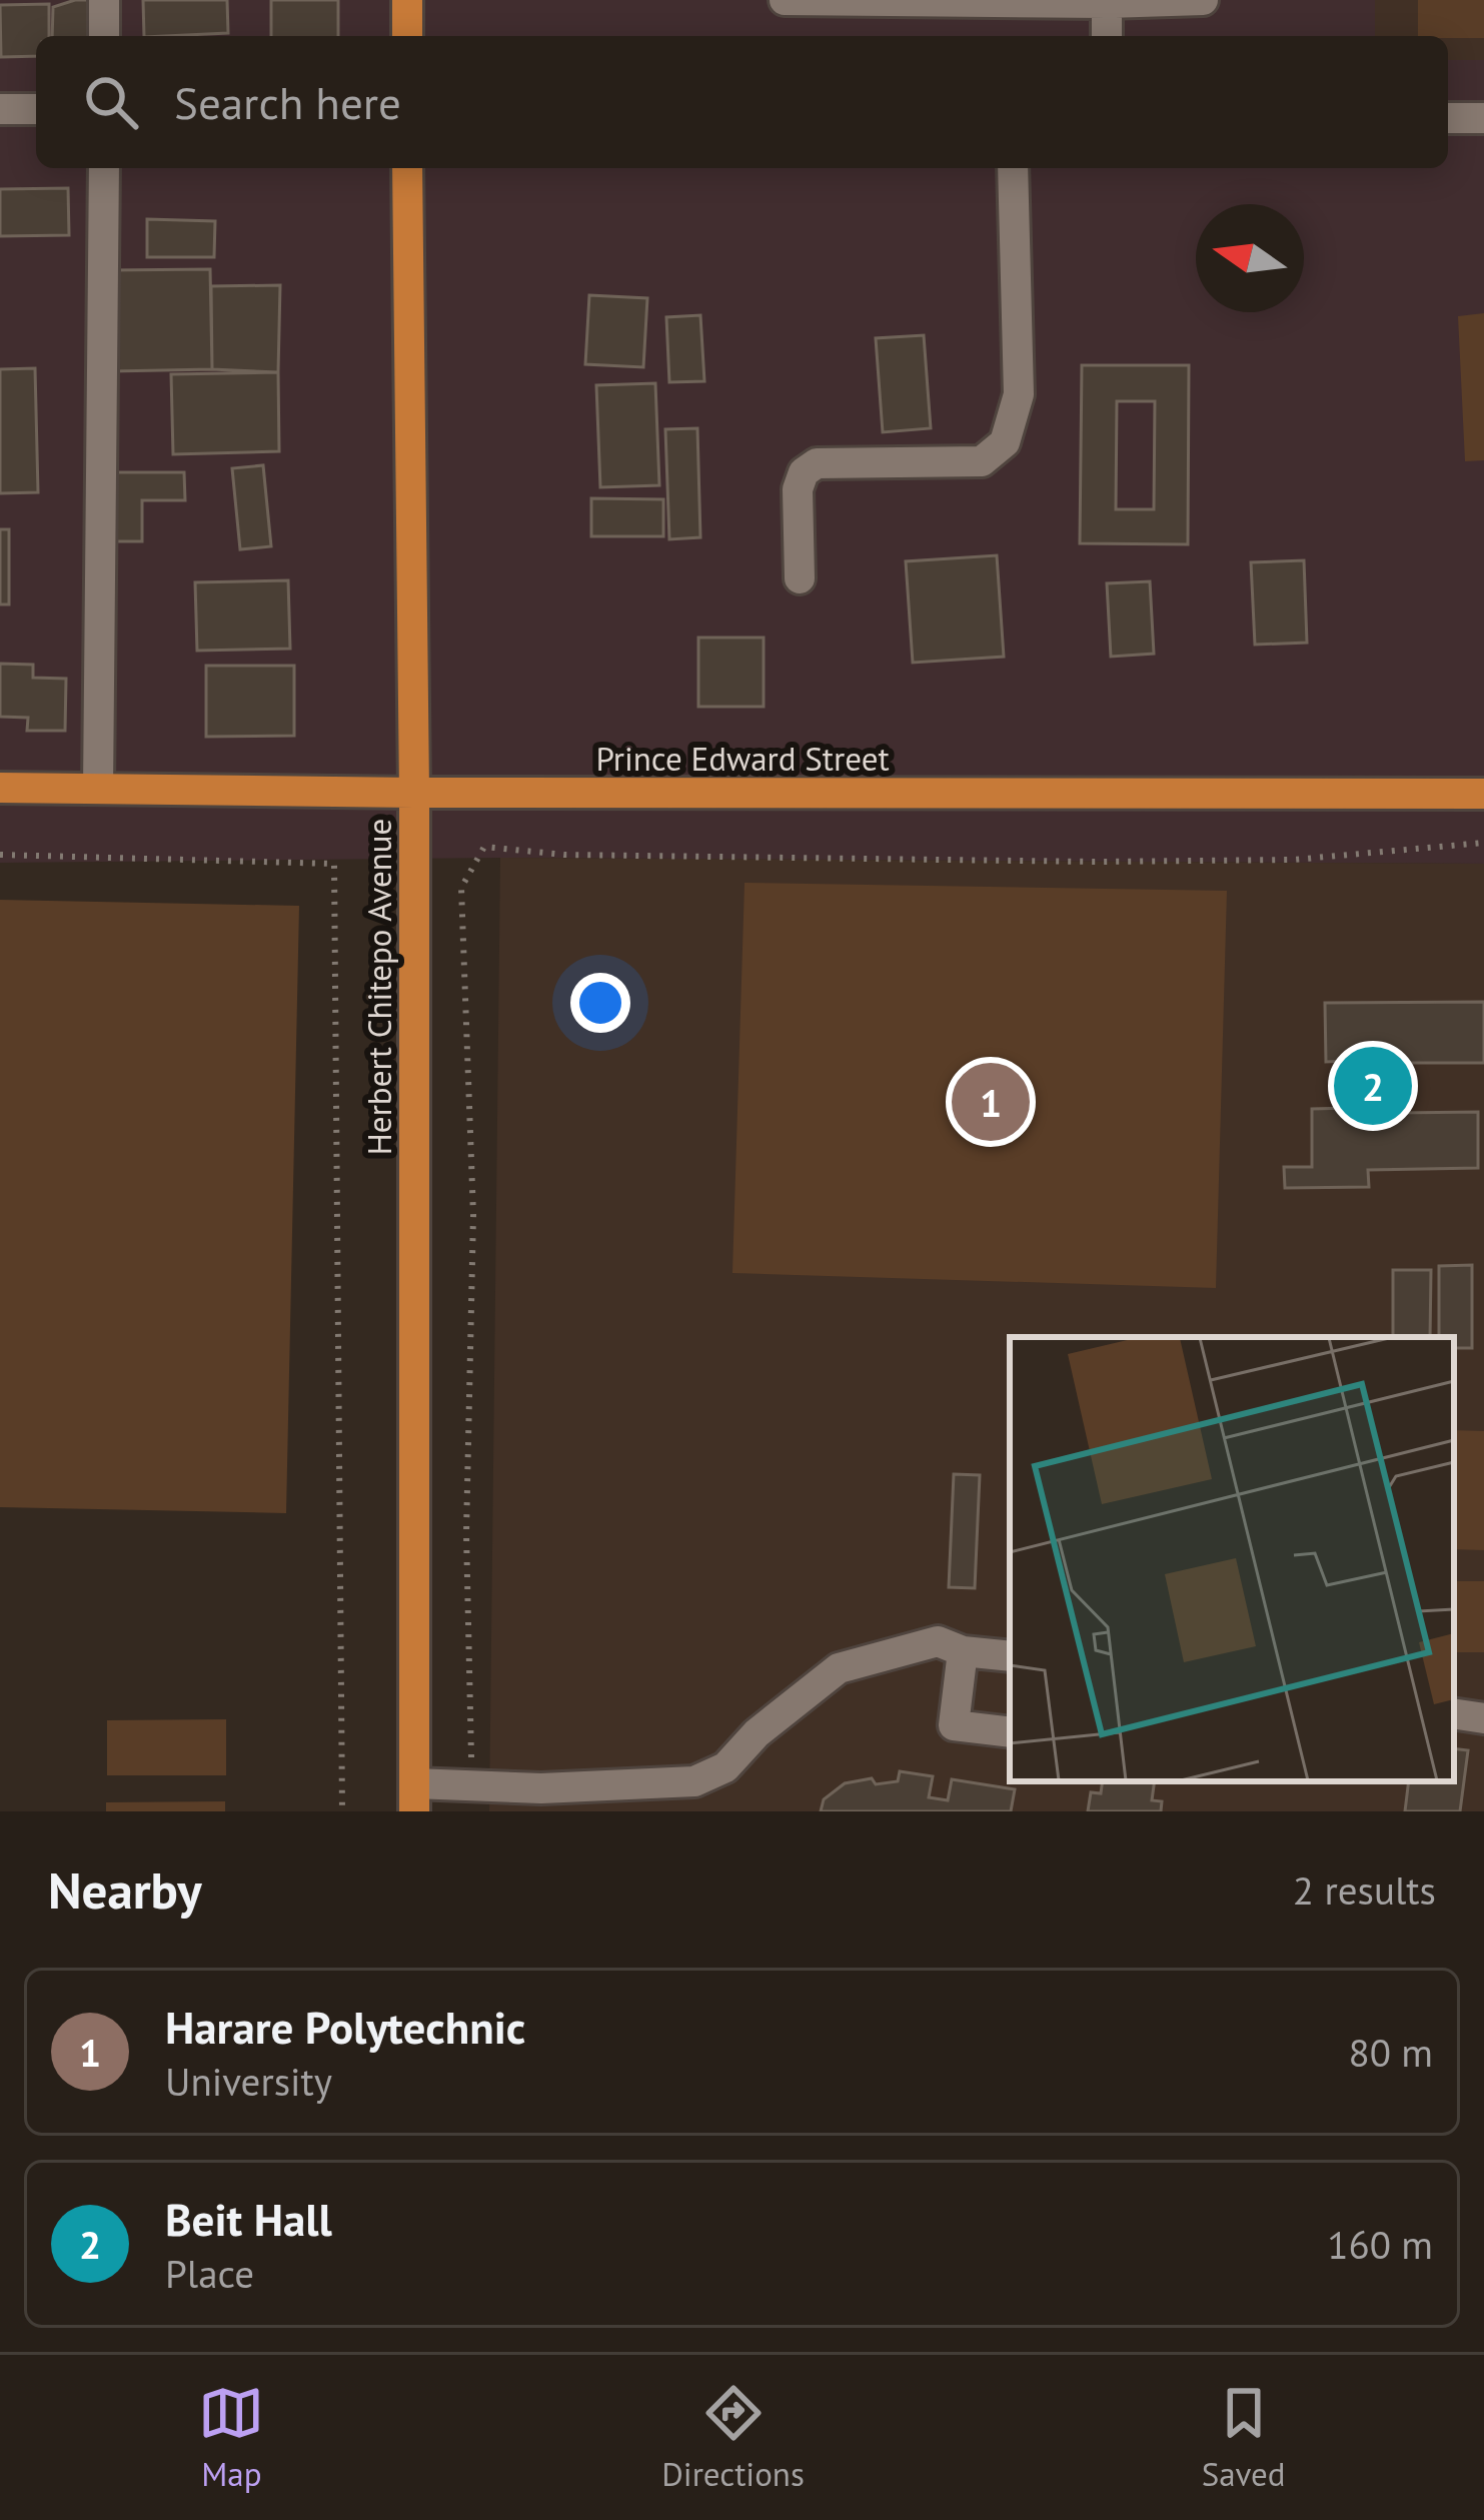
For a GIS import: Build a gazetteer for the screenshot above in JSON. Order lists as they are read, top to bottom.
{
  "streets": {
    "main road": ["Prince Edward Street", "Herbert Chitepo Avenue"]
  },
  "crossings": [
    ["Prince Edward Street", "Herbert Chitepo Avenue"]
  ],
  "north": "left",
  "page": {
    "search": "Search here",
    "pins": ["2", "1"],
    "heading": ["Nearby", "2 results"],
    "list": [
      {
        "mark": "1",
        "name": "Harare Polytechnic",
        "note": "University",
        "value": "80 m"
      },
      {
        "mark": "2",
        "name": "Beit Hall",
        "note": "Place",
        "value": "160 m"
      }
    ],
    "nav": ["Map", "Directions", "Saved"]
  }
}
